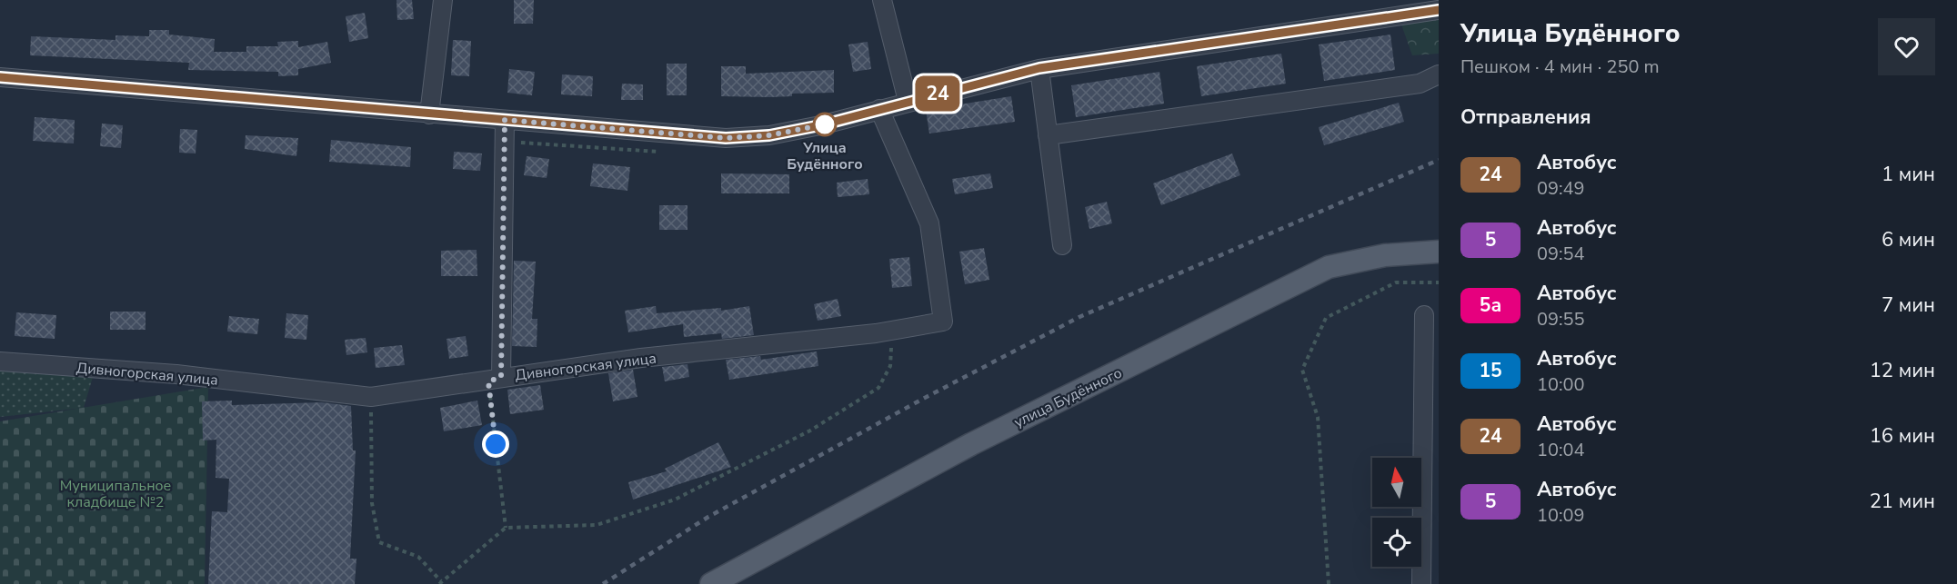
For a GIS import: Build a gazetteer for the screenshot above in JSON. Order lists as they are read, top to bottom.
{
  "streets": {
    "main road": ["улица Будённого"],
    "street": ["Дивногорская улица"]
  },
  "parks": ["Муниципальное кладбище №2"],
  "places": ["Улица Будённого"],
  "lines": ["bus line 24"],
  "north": "top",
  "page": {
    "on_map": "24",
    "heading": [
      ["Улица Будённого", "Пешком · 4 мин · 250 m"],
      "Отправления"
    ],
    "list": [
      {
        "mark": "24",
        "name": "Автобус",
        "note": "09:49",
        "value": "1 мин"
      },
      {
        "mark": "5",
        "name": "Автобус",
        "note": "09:54",
        "value": "6 мин"
      },
      {
        "mark": "5а",
        "name": "Автобус",
        "note": "09:55",
        "value": "7 мин"
      },
      {
        "mark": "15",
        "name": "Автобус",
        "note": "10:00",
        "value": "12 мин"
      },
      {
        "mark": "24",
        "name": "Автобус",
        "note": "10:04",
        "value": "16 мин"
      },
      {
        "mark": "5",
        "name": "Автобус",
        "note": "10:09",
        "value": "21 мин"
      }
    ]
  }
}
